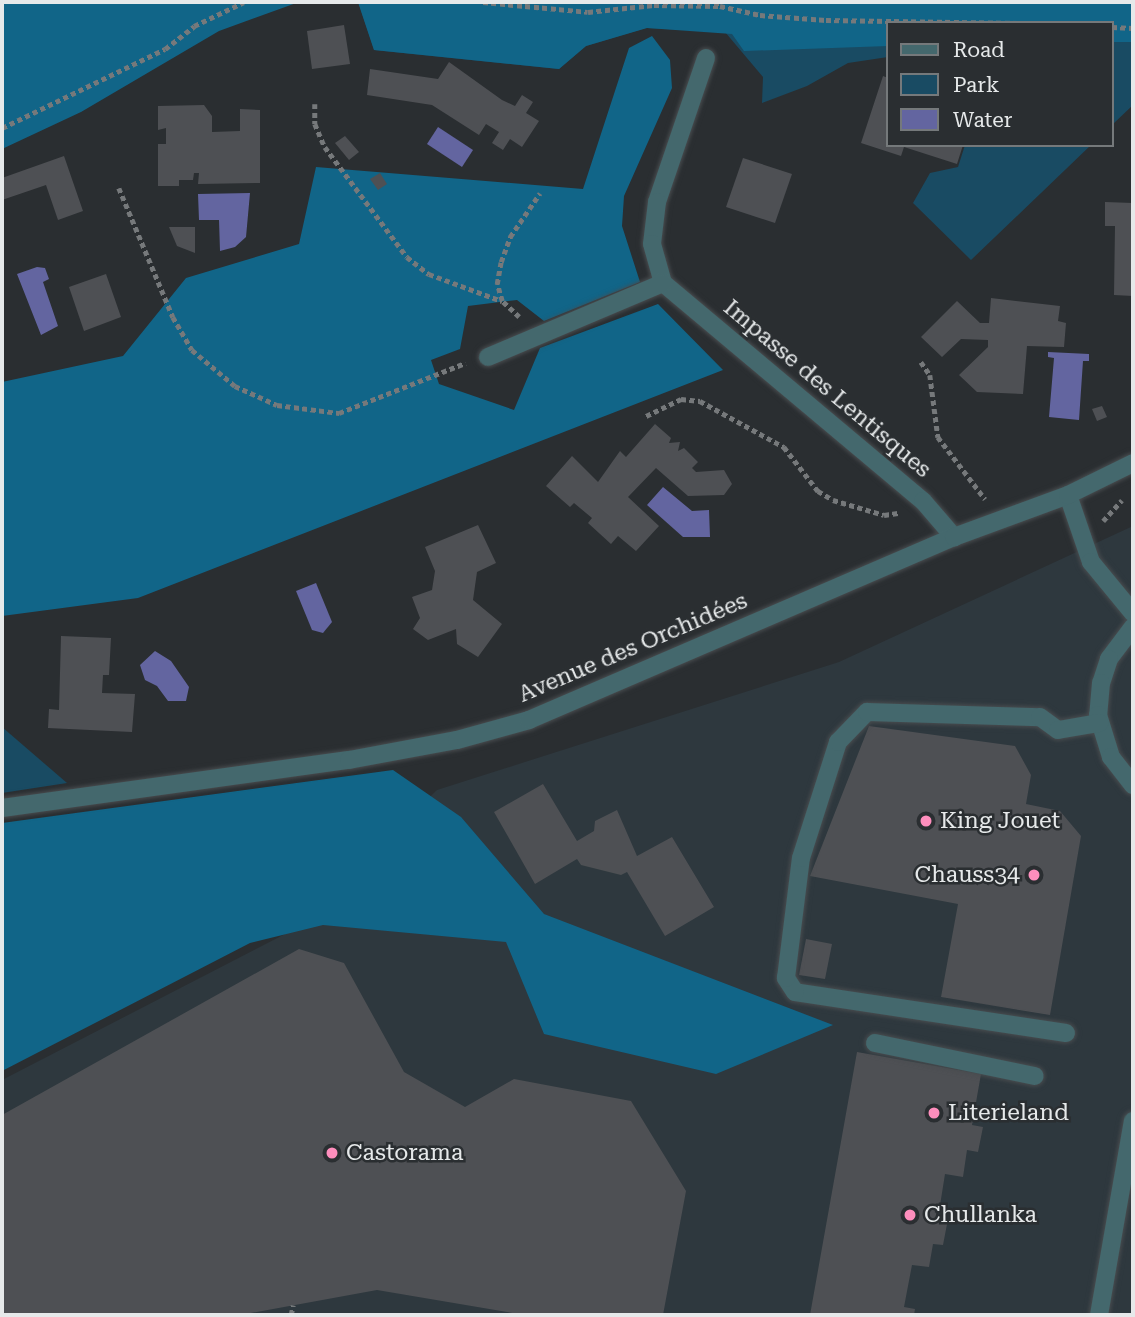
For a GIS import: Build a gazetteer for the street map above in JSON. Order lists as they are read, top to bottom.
{
  "streets": {
    "street": ["Impasse des Lentisques", "Avenue des Orchidées"]
  },
  "crossings": [
    ["Impasse des Lentisques", "Avenue des Orchidées"]
  ],
  "places": [
    "King Jouet",
    "Chauss34",
    "Literieland",
    "Castorama",
    "Chullanka"
  ],
  "legend": ["Road", "Park", "Water"]
}
